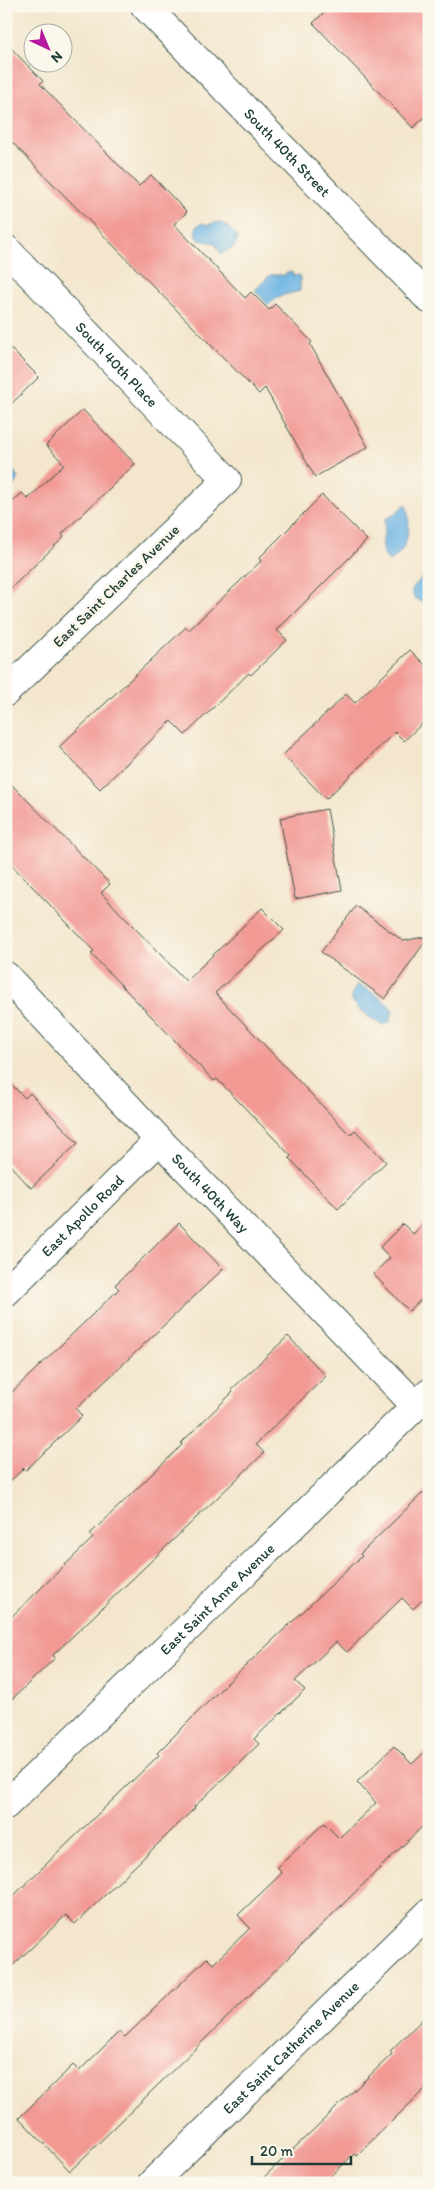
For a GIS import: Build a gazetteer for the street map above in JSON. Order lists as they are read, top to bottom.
{
  "streets": {
    "street": [
      "South 40th Street",
      "South 40th Place",
      "East Saint Charles Avenue",
      "South 40th Way",
      "East Apollo Road",
      "East Saint Anne Avenue",
      "East Saint Catherine Avenue"
    ]
  },
  "crossings": [
    ["South 40th Place", "East Saint Charles Avenue"],
    ["South 40th Way", "East Apollo Road"],
    ["South 40th Way", "East Saint Anne Avenue"]
  ],
  "scale_bar": "20 m",
  "north": "bottom right"
}
